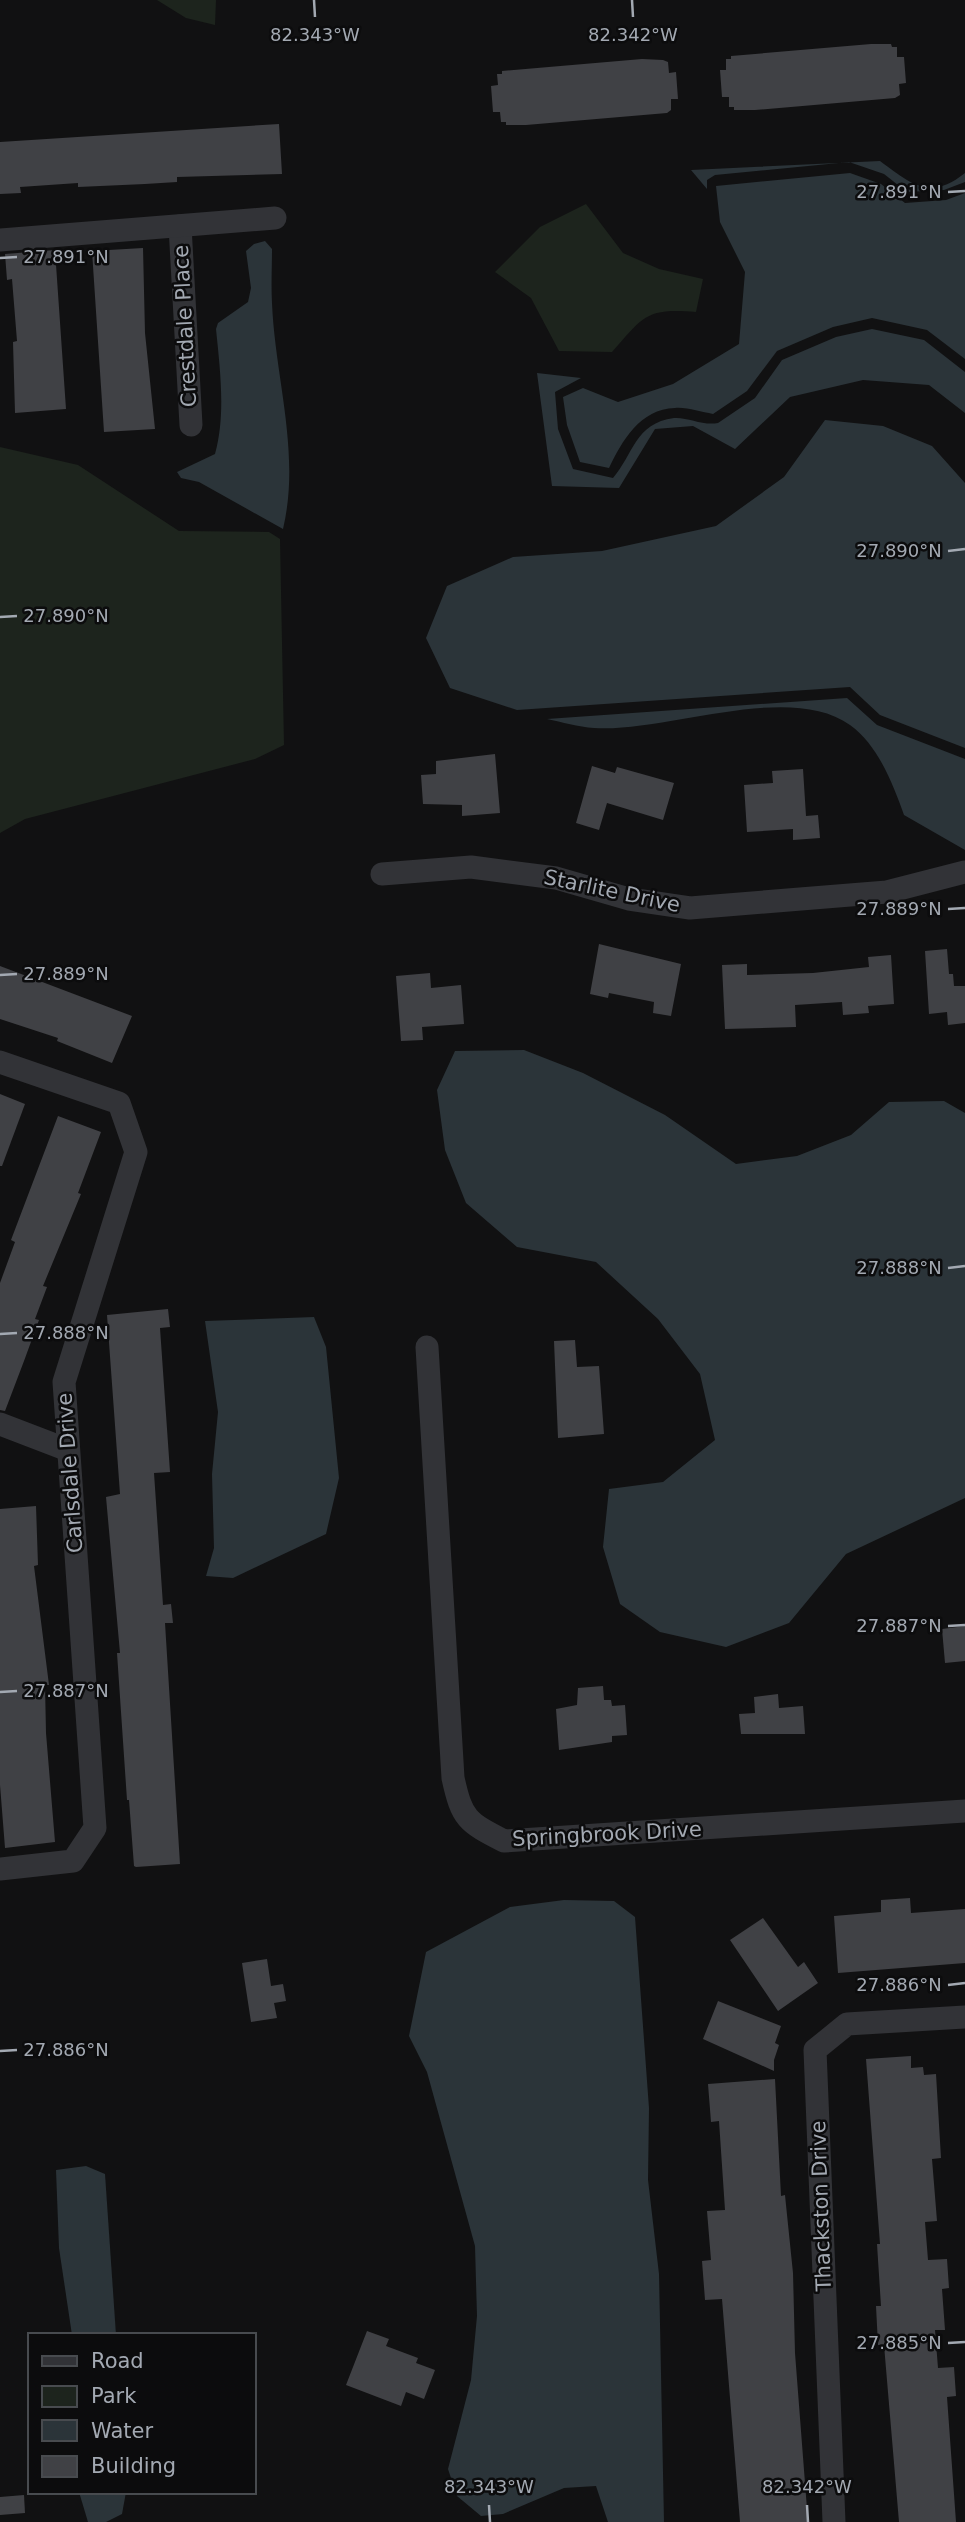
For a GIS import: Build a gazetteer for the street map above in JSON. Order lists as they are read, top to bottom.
{
  "streets": {
    "street": [
      "Crestdale Place",
      "Starlite Drive",
      "Carlsdale Drive",
      "Springbrook Drive",
      "Thackston Drive"
    ]
  },
  "legend": [
    "Road",
    "Park",
    "Water",
    "Building"
  ],
  "coordinates": [
    "82.343°W",
    "82.342°W",
    "27.891°N",
    "27.890°N",
    "27.889°N",
    "27.888°N",
    "27.887°N",
    "27.886°N",
    "27.885°N"
  ]
}
